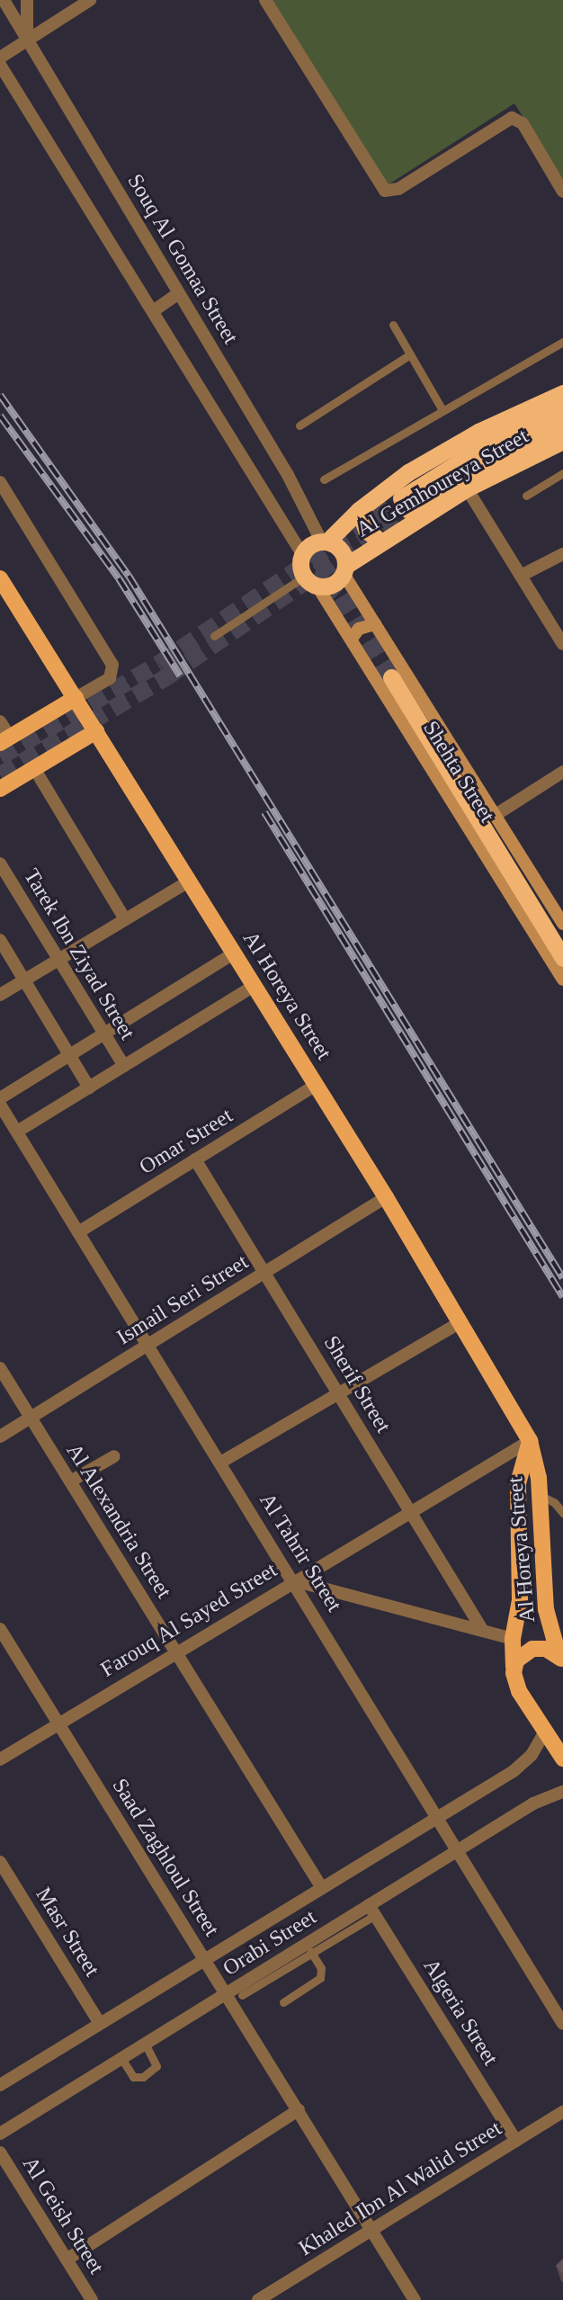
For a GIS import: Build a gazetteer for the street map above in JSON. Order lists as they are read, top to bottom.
{
  "streets": {
    "highway": ["Al Gemhoureya Street"],
    "main road": ["Shehta Street", "Al Horeya Street"],
    "street": [
      "Souq Al Gomaa Street",
      "Tarek Ibn Ziyad Street",
      "Omar Street",
      "Ismail Seri Street",
      "Sherif Street",
      "Al Alexandria Street",
      "Al Tahrir Street",
      "Farouq Al Sayed Street",
      "Saad Zaghloul Street",
      "Masr Street",
      "Orabi Street",
      "Algeria Street",
      "Khaled Ibn Al Walid Street",
      "Al Geish Street"
    ]
  },
  "crossings": [
    ["Souq Al Gomaa Street", "Al Gemhoureya Street"],
    ["Souq Al Gomaa Street", "Shehta Street"],
    ["Al Gemhoureya Street", "Shehta Street"],
    ["Al Horeya Street", "Omar Street"],
    ["Al Horeya Street", "Ismail Seri Street"],
    ["Al Horeya Street", "Farouq Al Sayed Street"],
    ["Al Horeya Street", "Orabi Street"],
    ["Omar Street", "Sherif Street"],
    ["Omar Street", "Al Tahrir Street"],
    ["Ismail Seri Street", "Sherif Street"],
    ["Ismail Seri Street", "Al Alexandria Street"],
    ["Ismail Seri Street", "Al Tahrir Street"],
    ["Sherif Street", "Farouq Al Sayed Street"],
    ["Al Alexandria Street", "Farouq Al Sayed Street"],
    ["Al Alexandria Street", "Orabi Street"],
    ["Al Tahrir Street", "Farouq Al Sayed Street"],
    ["Al Tahrir Street", "Orabi Street"],
    ["Farouq Al Sayed Street", "Saad Zaghloul Street"],
    ["Saad Zaghloul Street", "Orabi Street"],
    ["Saad Zaghloul Street", "Khaled Ibn Al Walid Street"],
    ["Masr Street", "Orabi Street"],
    ["Orabi Street", "Algeria Street"],
    ["Algeria Street", "Khaled Ibn Al Walid Street"]
  ]
}
